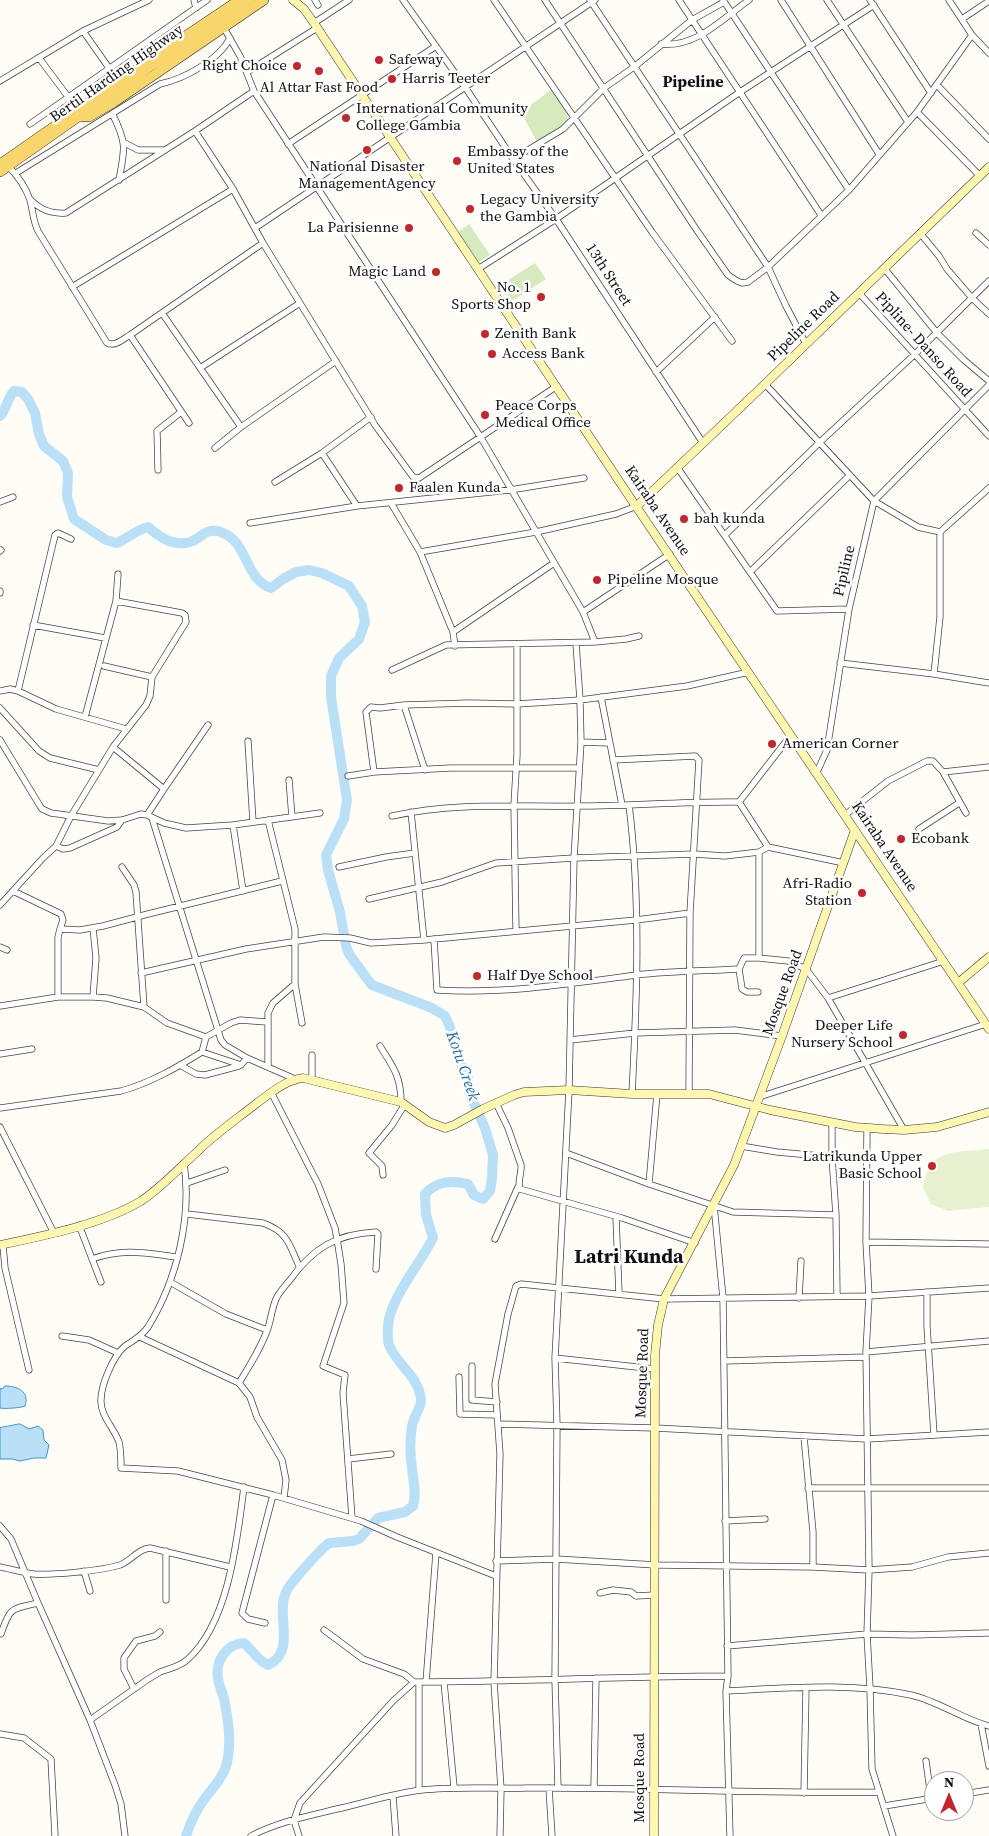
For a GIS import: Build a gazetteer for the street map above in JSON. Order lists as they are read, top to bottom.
{
  "streets": {
    "main road": ["Bertil Harding Highway"],
    "street": [
      "13th Street",
      "Pipeline Road",
      "Pipline- Danso Road",
      "Kairaba Avenue",
      "Pipiline",
      "Mosque Road"
    ]
  },
  "crossings": [
    ["13th Street", "Pipeline Road"],
    ["Pipeline Road", "Pipline- Danso Road"],
    ["Pipeline Road", "Kairaba Avenue"],
    ["Kairaba Avenue", "Pipiline"],
    ["Kairaba Avenue", "Mosque Road"]
  ],
  "districts": ["Pipeline", "Latri Kunda"],
  "water": ["Kotu Creek"],
  "places": [
    "Safeway",
    "Right Choice",
    "Al Attar Fast Food",
    "Harris Teeter",
    "International Community College Gambia",
    "National Disaster ManagementAgency",
    "Embassy of the United States",
    "Legacy University the Gambia",
    "La Parisienne",
    "Magic Land",
    "No. 1 Sports Shop",
    "Zenith Bank",
    "Access Bank",
    "Peace Corps Medical Office",
    "Faalen Kunda",
    "bah kunda",
    "Pipeline Mosque",
    "American Corner",
    "Ecobank",
    "Afri-Radio Station",
    "Half Dye School",
    "Deeper Life Nursery School",
    "Latrikunda Upper Basic School"
  ],
  "north": "top"
}
